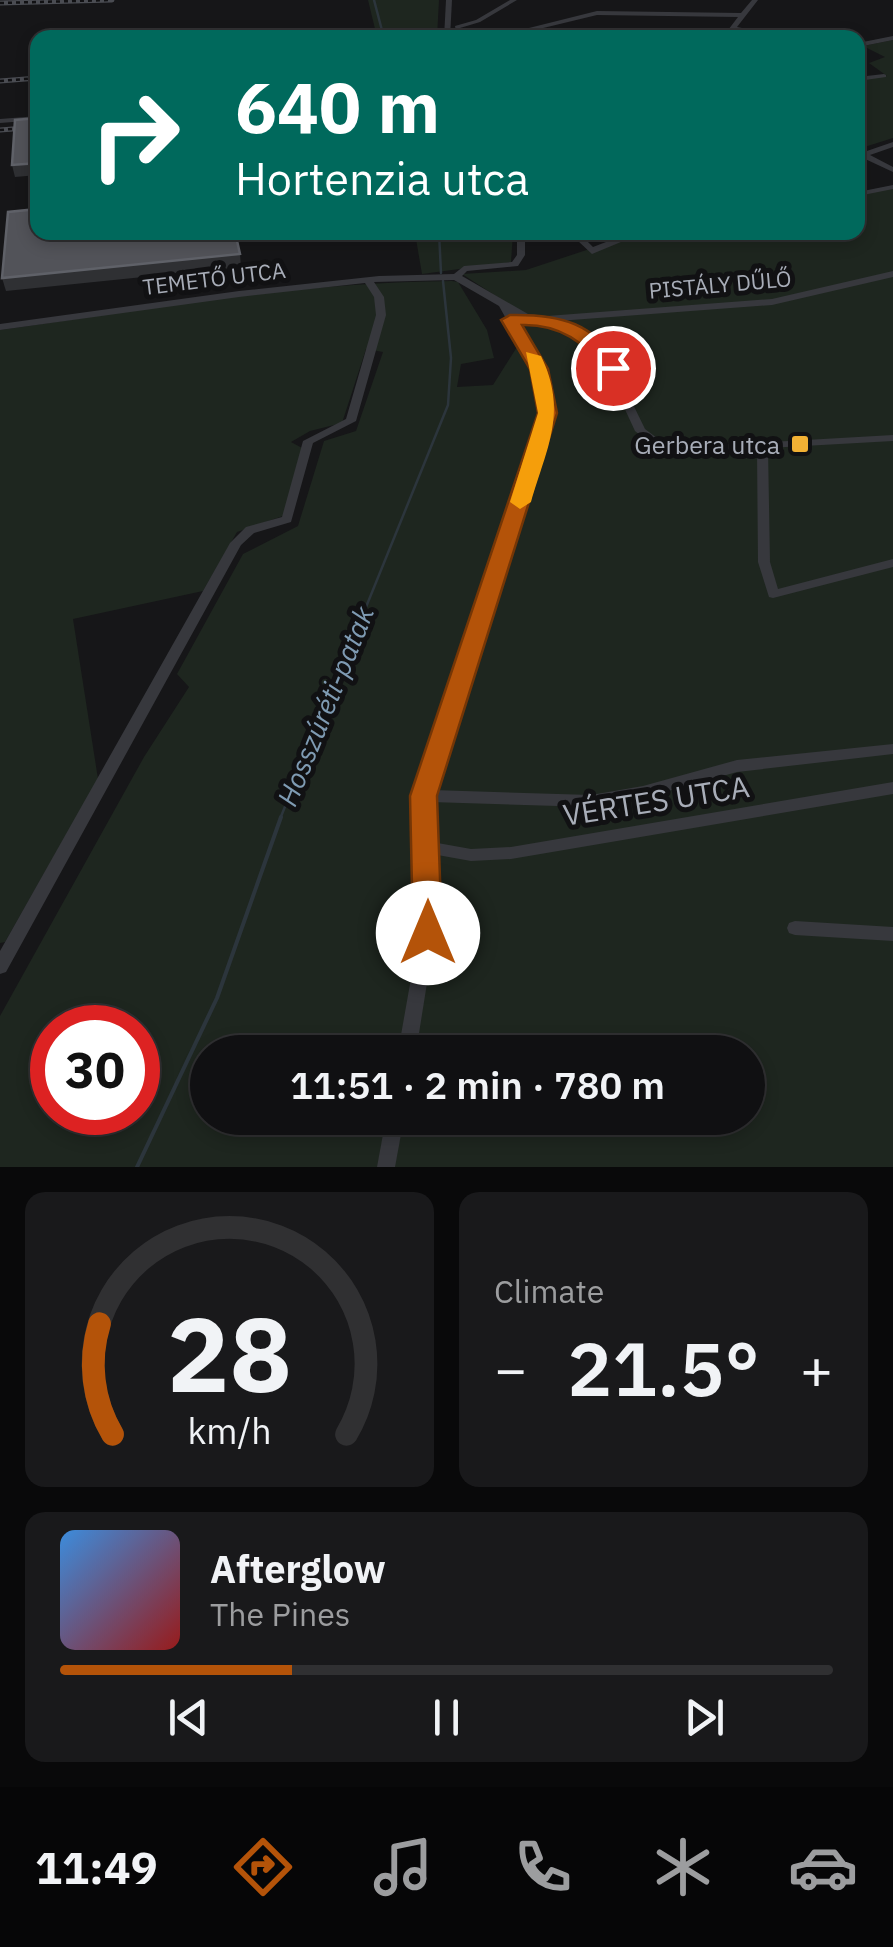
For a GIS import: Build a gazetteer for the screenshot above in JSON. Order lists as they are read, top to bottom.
{
  "streets": {
    "street": ["TEMETŐ UTCA", "PISTÁLY DŰLŐ", "VÉRTES UTCA"]
  },
  "water": ["Hosszúréti-patak"],
  "places": {
    "transit": ["Gerbera utca"]
  },
  "page": {
    "turn": ["640 m", "Hortenzia utca"],
    "limit": "30",
    "trip": "11:51 · 2 min · 780 m",
    "tile": "Climate",
    "heat": ["−", "21.5°", "+"],
    "song": ["Afterglow", "The Pines"],
    "tabs": "11:49",
    "gauge": ["28", "km/h"]
  }
}
